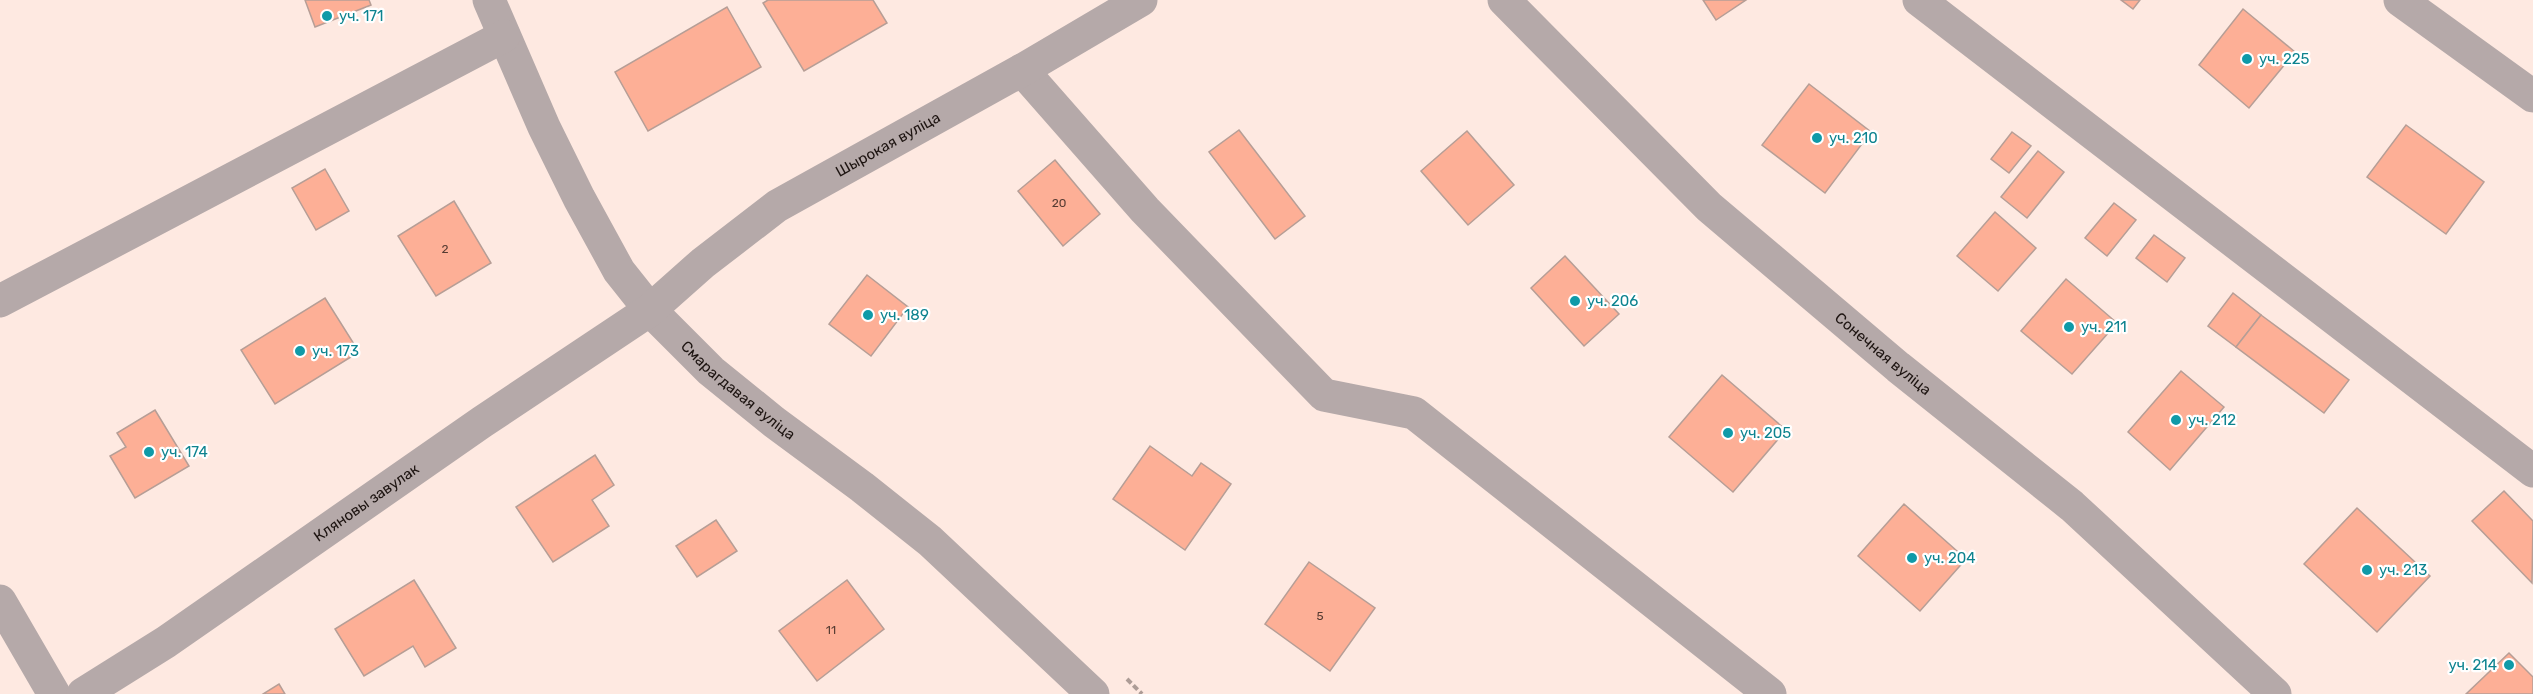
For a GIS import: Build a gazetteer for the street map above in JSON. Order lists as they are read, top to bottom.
{
  "streets": {
    "street": [
      "Шырокая вуліца",
      "Сонечная вуліца",
      "Смарагдавая вуліца",
      "Кляновы завулак"
    ]
  },
  "crossings": [
    ["Шырокая вуліца", "Смарагдавая вуліца"],
    ["Шырокая вуліца", "Кляновы завулак"],
    ["Смарагдавая вуліца", "Кляновы завулак"]
  ],
  "places": [
    "уч. 171",
    "уч. 225",
    "уч. 210",
    "уч. 206",
    "уч. 189",
    "уч. 211",
    "уч. 173",
    "уч. 212",
    "уч. 205",
    "уч. 174",
    "уч. 204",
    "уч. 213",
    "уч. 214"
  ],
  "house_numbers": [
    "20",
    "2",
    "5",
    "11"
  ]
}
